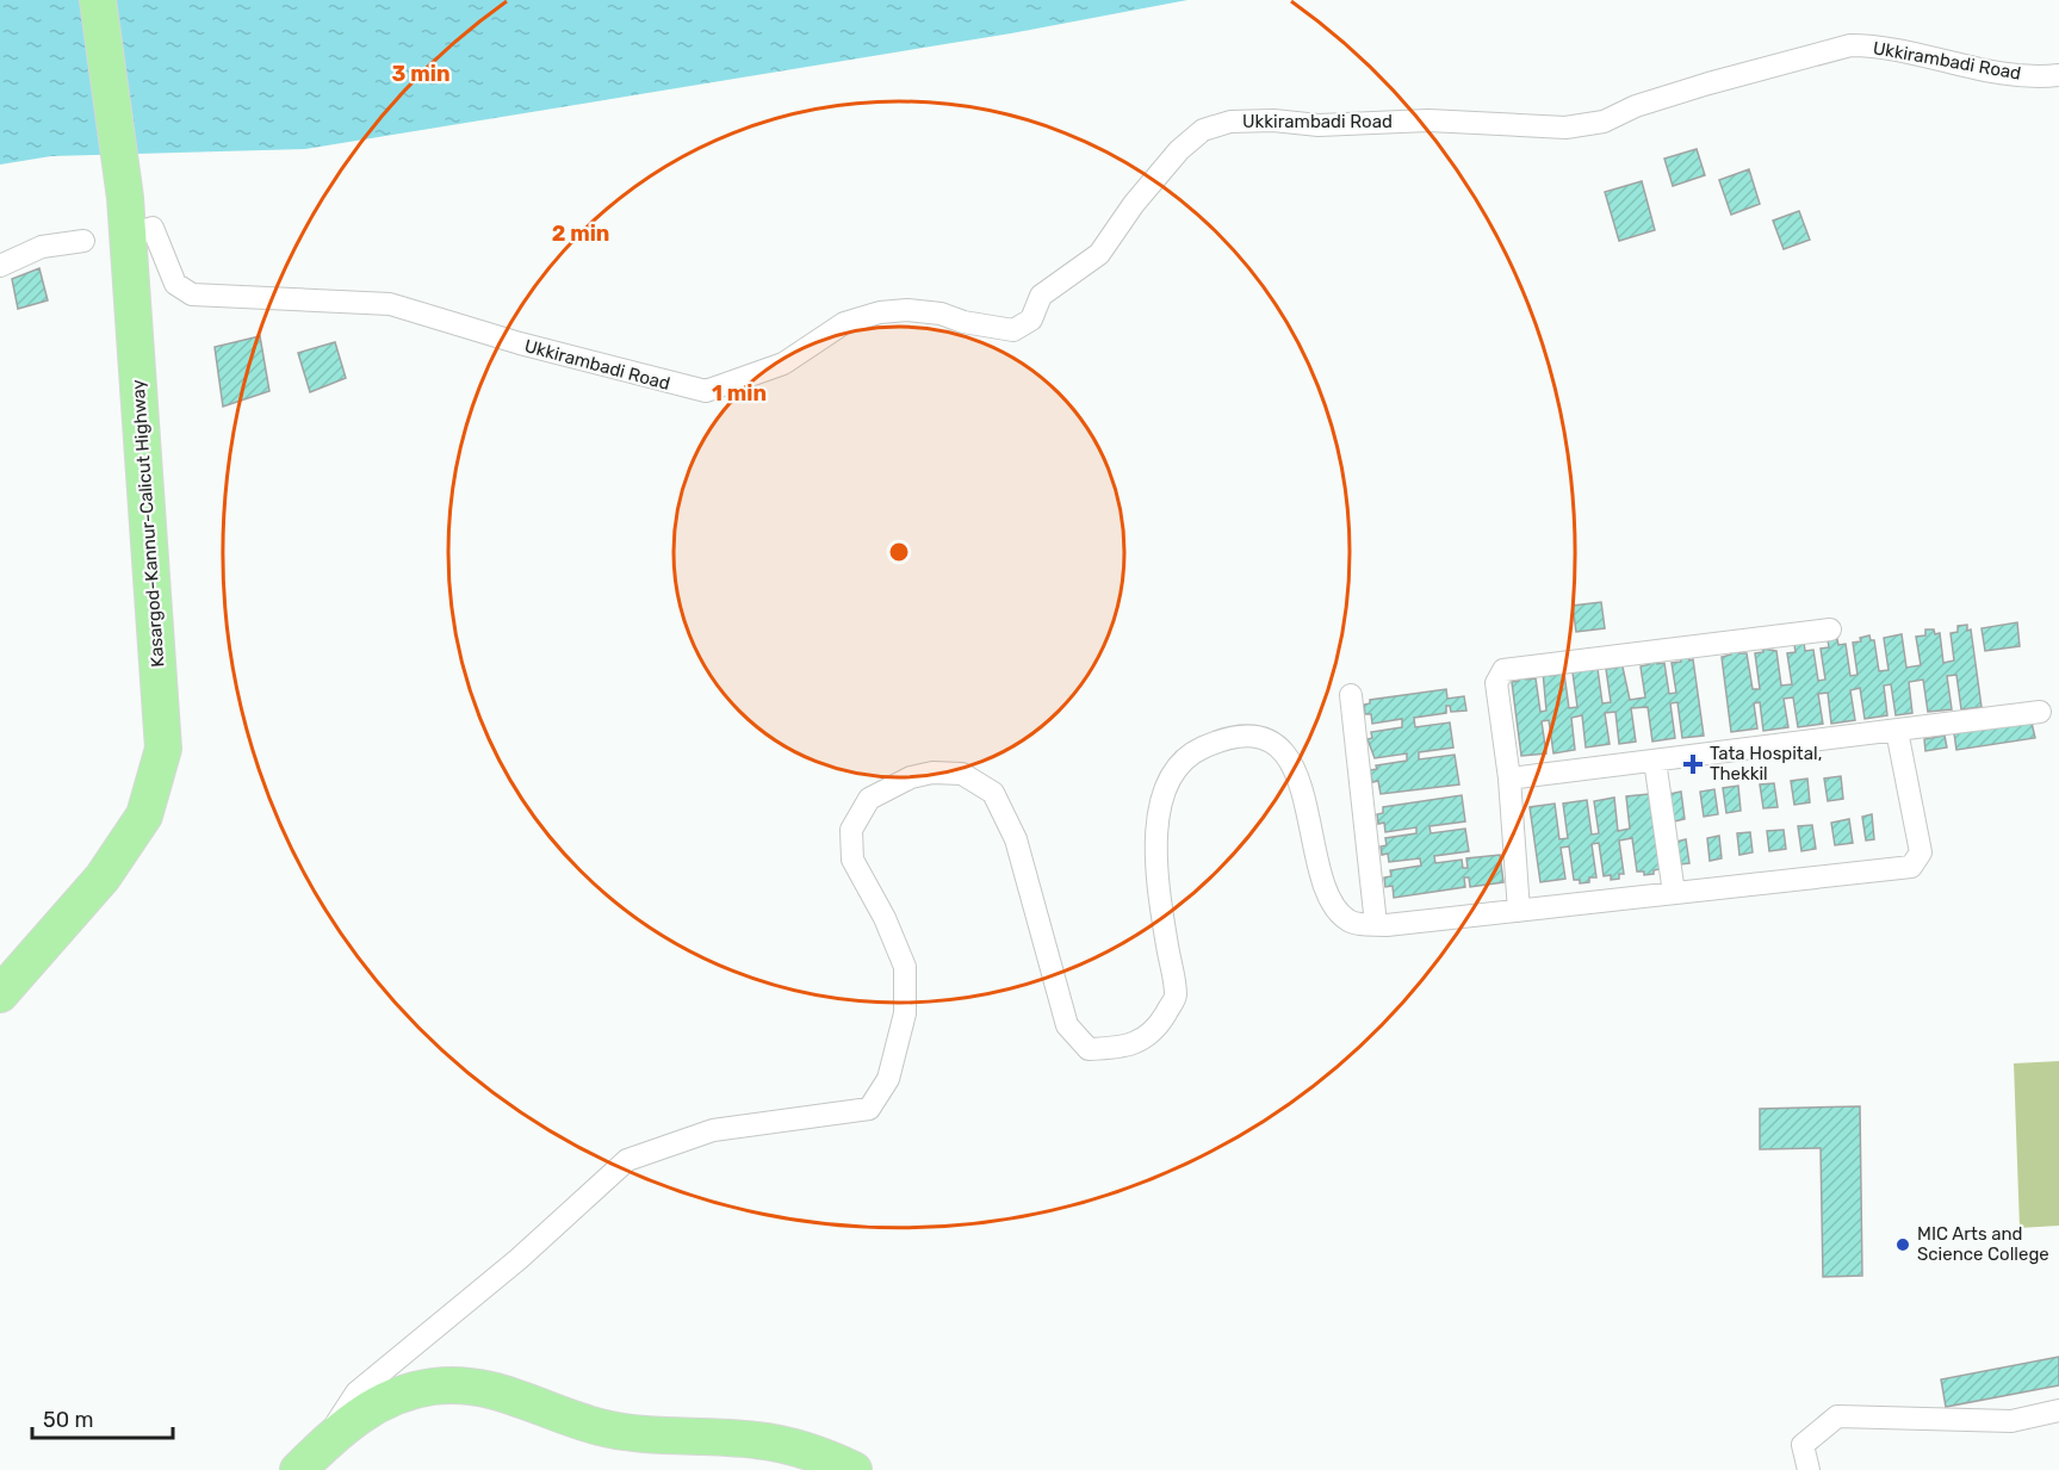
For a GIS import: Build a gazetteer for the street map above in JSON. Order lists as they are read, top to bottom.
{
  "streets": {
    "highway": ["Kasargod-Kannur-Calicut Highway"],
    "street": ["Ukkirambadi Road"]
  },
  "crossings": [
    ["Ukkirambadi Road", "Kasargod-Kannur-Calicut Highway"]
  ],
  "places": {
    "health": ["Tata Hospital, Thekkil"],
    "other": ["MIC Arts and Science College"]
  },
  "scale_bar": "50 m",
  "rings": ["3 min", "2 min", "1 min"]
}
